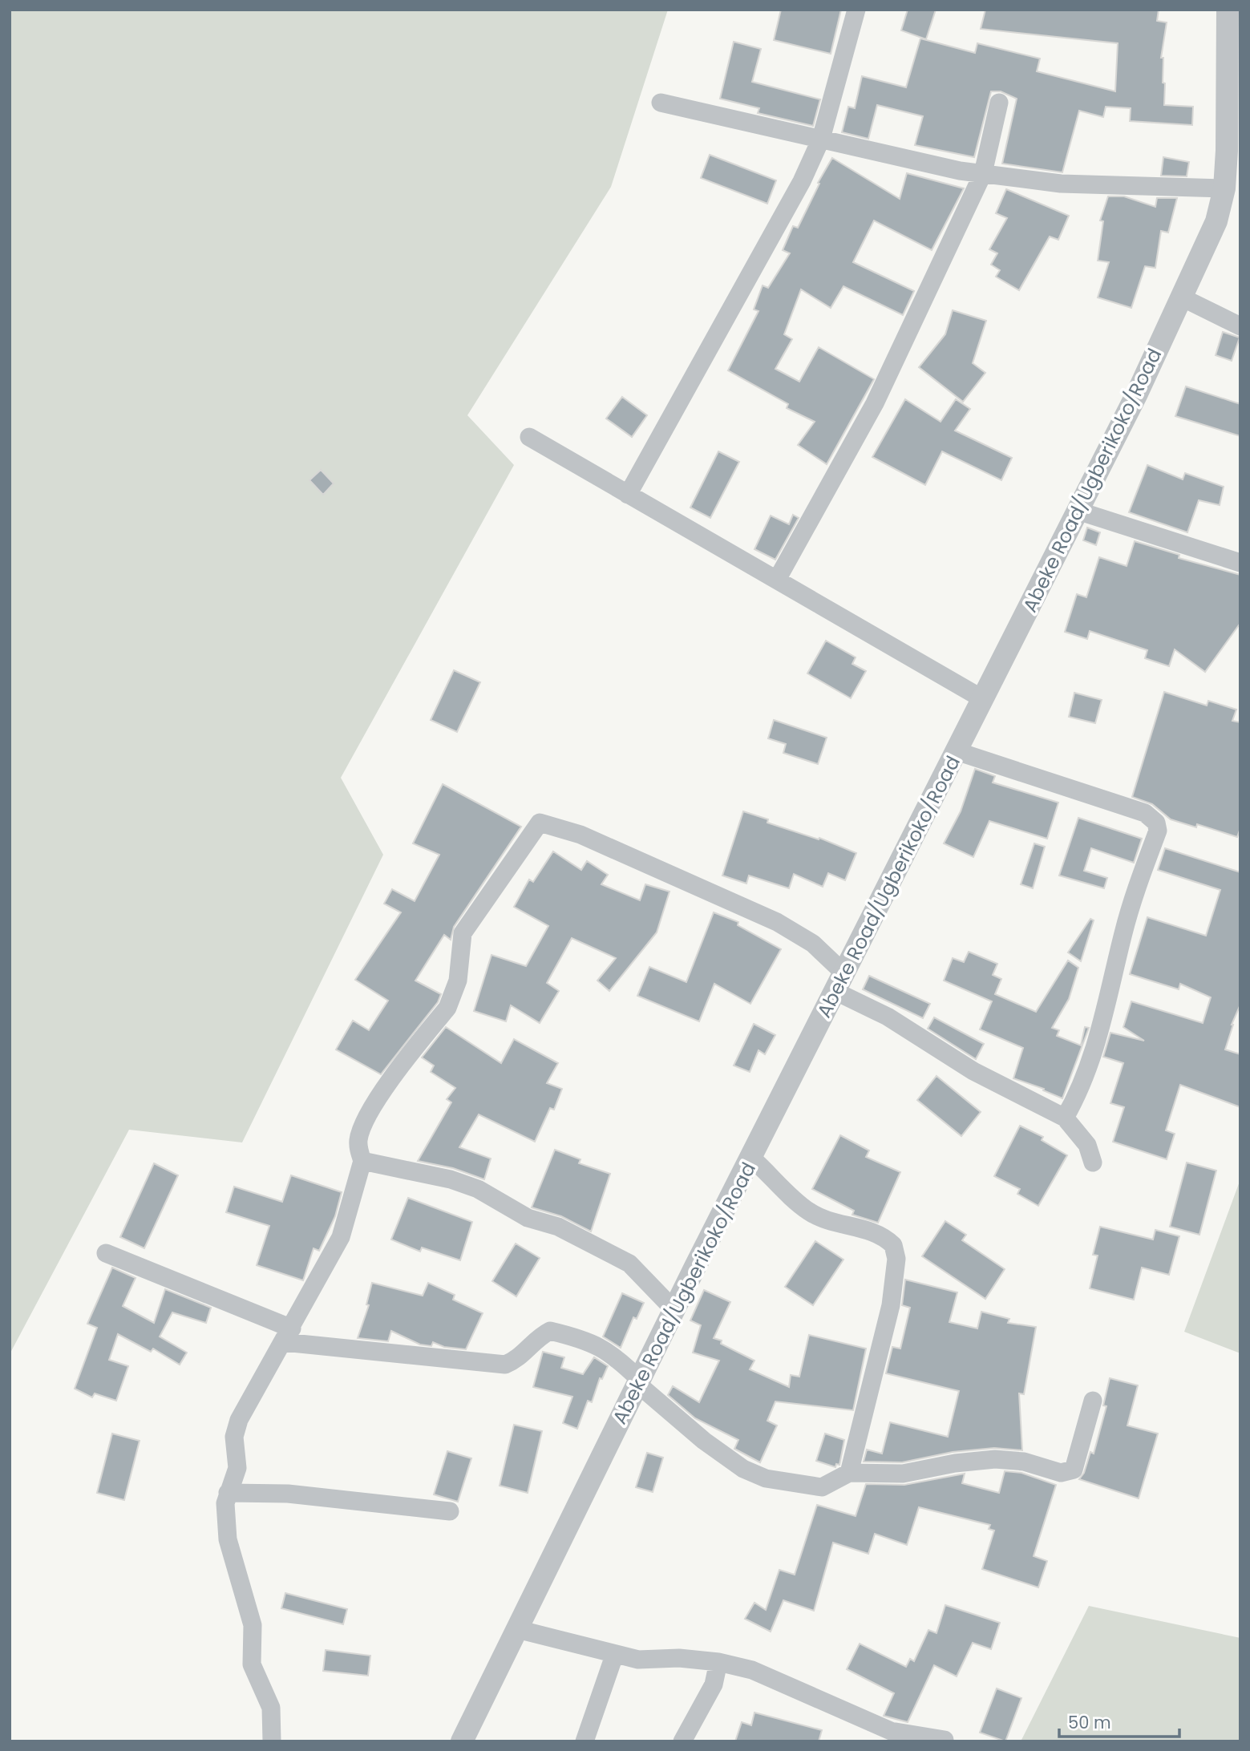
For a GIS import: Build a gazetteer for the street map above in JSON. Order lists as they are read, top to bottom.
{
  "streets": {
    "street": ["Abeke Road/Ugberikoko/Road"]
  },
  "scale_bar": "50 m"
}
